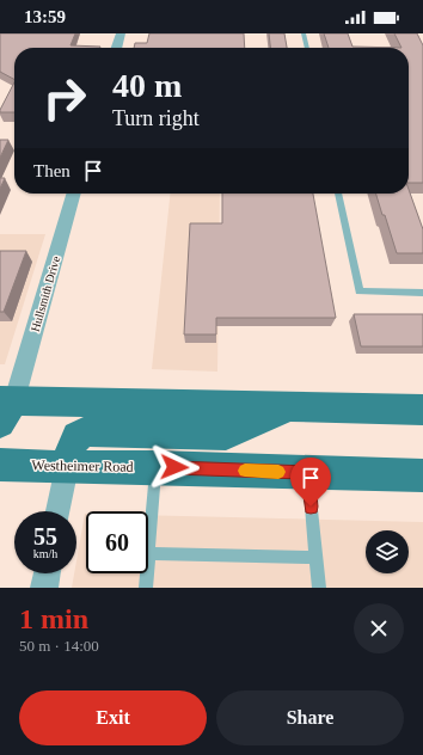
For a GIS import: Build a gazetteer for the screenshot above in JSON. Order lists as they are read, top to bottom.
{
  "streets": {
    "main road": ["Westheimer Road"],
    "street": ["Hullsmith Drive"]
  },
  "page": {
    "status": "13:59",
    "turn": ["40 m", "Turn right"],
    "then": "Then",
    "speed": "55 km/h",
    "limit": "60",
    "heading": ["1 min", "50 m · 14:00"],
    "buttons": ["Exit", "Share"]
  }
}
